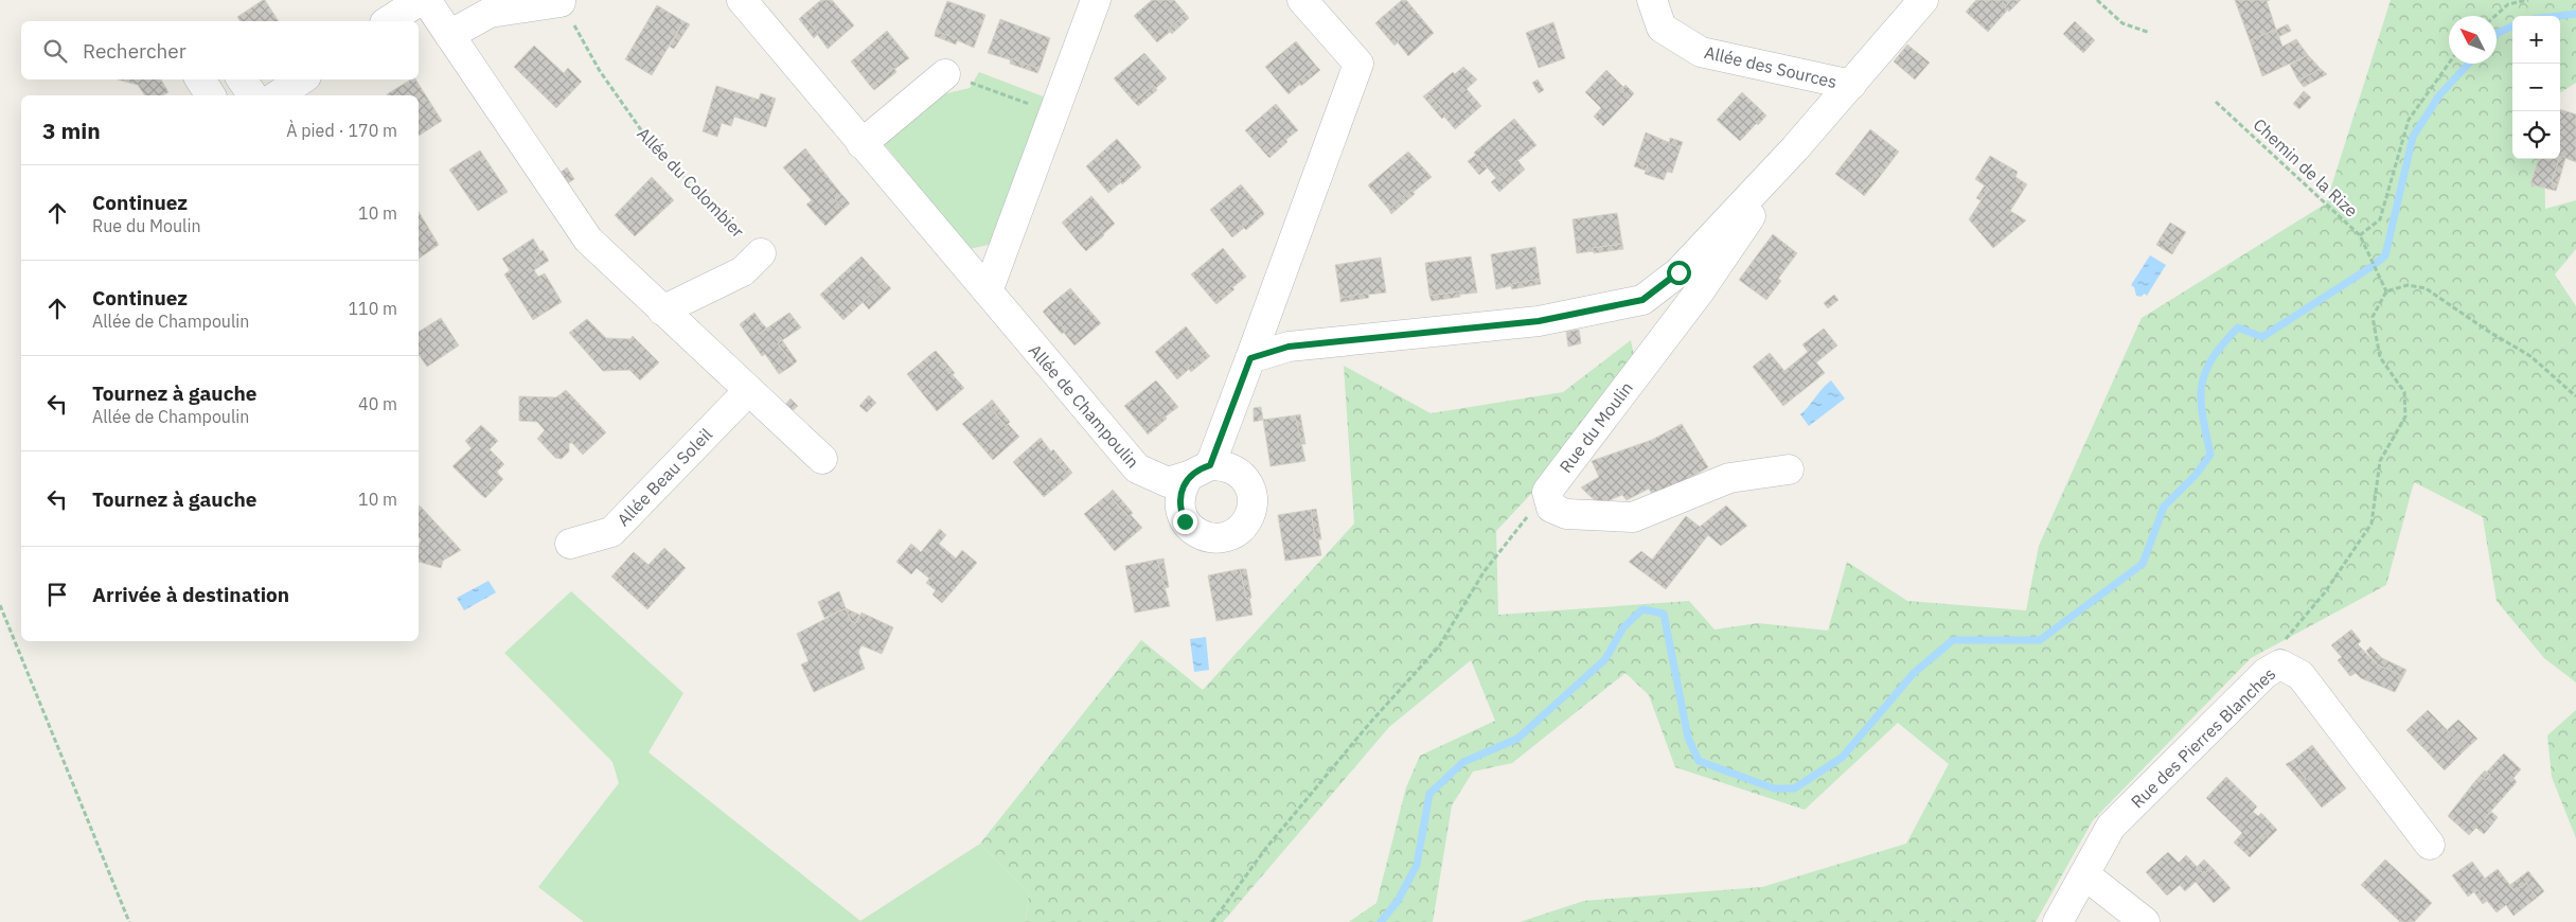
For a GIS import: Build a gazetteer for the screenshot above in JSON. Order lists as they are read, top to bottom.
{
  "streets": {
    "street": [
      "Allée des Sources",
      "Allée de Champoulin",
      "Rue du Moulin",
      "Allée Beau Soleil",
      "Rue des Pierres Blanches"
    ],
    "path": ["Chemin de la Rize", "Allée du Colombier"]
  },
  "crossings": [
    ["Allée des Sources", "Rue du Moulin"],
    ["Allée de Champoulin", "Rue du Moulin"]
  ],
  "north": "top left",
  "page": {
    "map_buttons": ["+", "−"],
    "search": "Rechercher",
    "heading": ["3 min", "À pied · 170 m"],
    "list": [
      ["Continuez", "Rue du Moulin", "10 m"],
      ["Continuez", "Allée de Champoulin", "110 m"],
      ["Tournez à gauche", "Allée de Champoulin", "40 m"],
      ["Tournez à gauche", "10 m"],
      "Arrivée à destination"
    ]
  }
}
